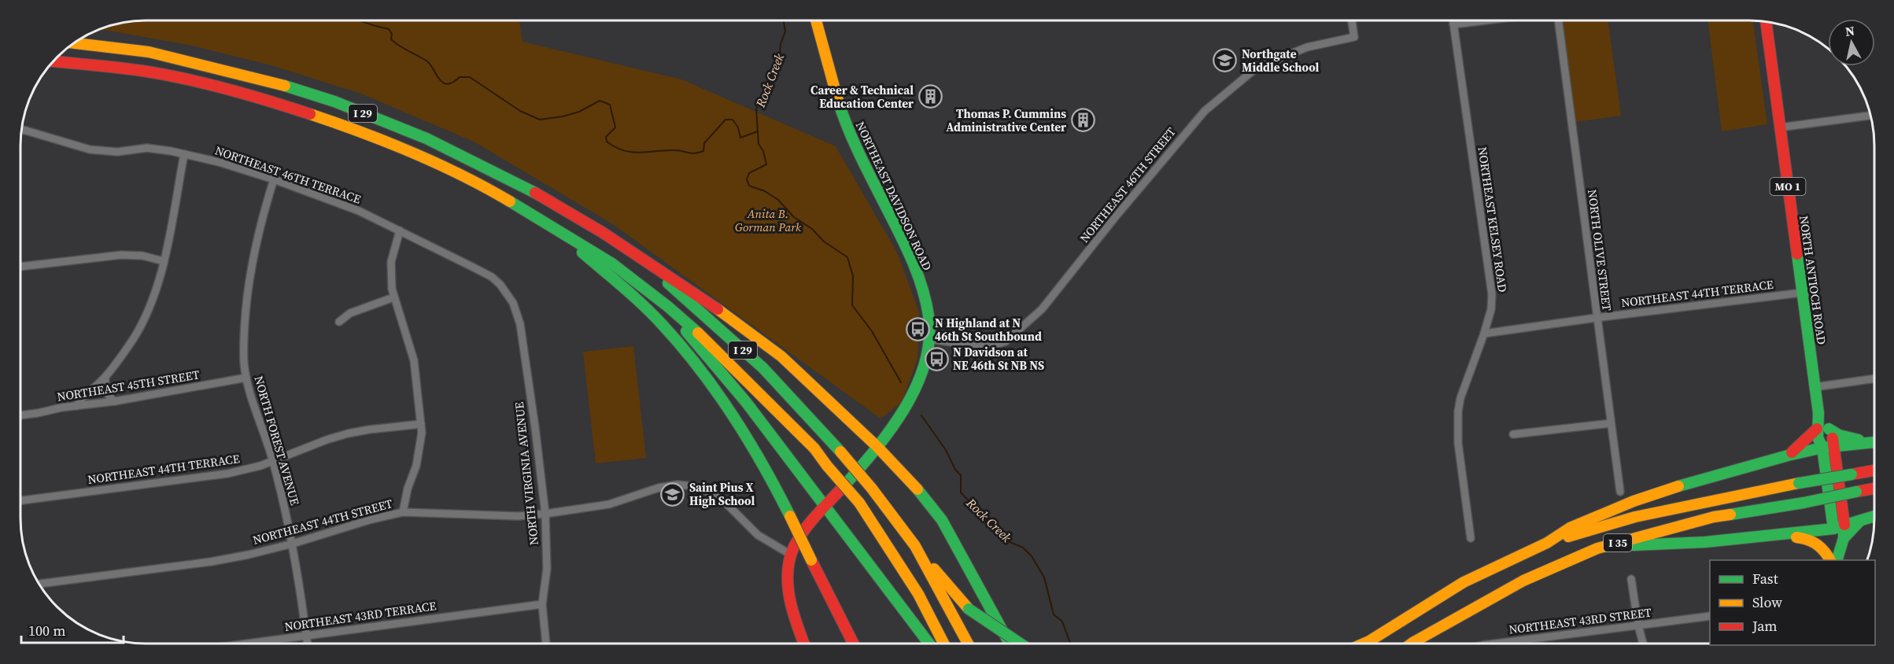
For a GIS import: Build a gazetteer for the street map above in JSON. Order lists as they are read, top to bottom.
{
  "streets": {
    "main road": [
      "I 29",
      "MO 1",
      "NORTHEAST DAVIDSON ROAD",
      "NORTH ANTIOCH ROAD",
      "I 35"
    ],
    "street": [
      "NORTHEAST 46TH TERRACE",
      "NORTHEAST 46TH STREET",
      "NORTHEAST KELSEY ROAD",
      "NORTH OLIVE STREET",
      "NORTHEAST 44TH TERRACE",
      "NORTHEAST 45TH STREET",
      "NORTH FOREST AVENUE",
      "NORTH VIRGINIA AVENUE",
      "NORTHEAST 44TH STREET",
      "NORTHEAST 43RD TERRACE",
      "NORTHEAST 43RD STREET"
    ]
  },
  "crossings": [
    ["NORTHEAST 46TH TERRACE", "NORTH FOREST AVENUE"],
    ["NORTHEAST 46TH TERRACE", "NORTH VIRGINIA AVENUE"],
    ["NORTHEAST 46TH STREET", "NORTHEAST DAVIDSON ROAD"],
    ["NORTHEAST DAVIDSON ROAD", "NORTHEAST 44TH STREET"],
    ["NORTHEAST KELSEY ROAD", "NORTHEAST 44TH TERRACE"],
    ["NORTH OLIVE STREET", "NORTHEAST 44TH TERRACE"],
    ["NORTH ANTIOCH ROAD", "NORTHEAST 44TH TERRACE"],
    ["NORTHEAST 44TH TERRACE", "NORTH FOREST AVENUE"],
    ["NORTHEAST 45TH STREET", "NORTH FOREST AVENUE"],
    ["NORTH FOREST AVENUE", "NORTHEAST 44TH STREET"],
    ["NORTH FOREST AVENUE", "NORTHEAST 43RD TERRACE"],
    ["NORTH VIRGINIA AVENUE", "NORTHEAST 44TH STREET"],
    ["NORTH VIRGINIA AVENUE", "NORTHEAST 43RD TERRACE"]
  ],
  "water": ["Rock Creek"],
  "parks": ["Anita B. Gorman Park"],
  "places": {
    "school or university": ["Northgate Middle School", "Saint Pius X High School"],
    "building": ["Career & Technical Education Center", "Thomas P. Cummins Administrative Center"],
    "bus stop": ["N Highland at N 46th St Southbound", "N Davidson at NE 46th St NB NS"]
  },
  "legend": ["Fast", "Slow", "Jam"],
  "scale_bar": "100 m",
  "north": "top"
}
